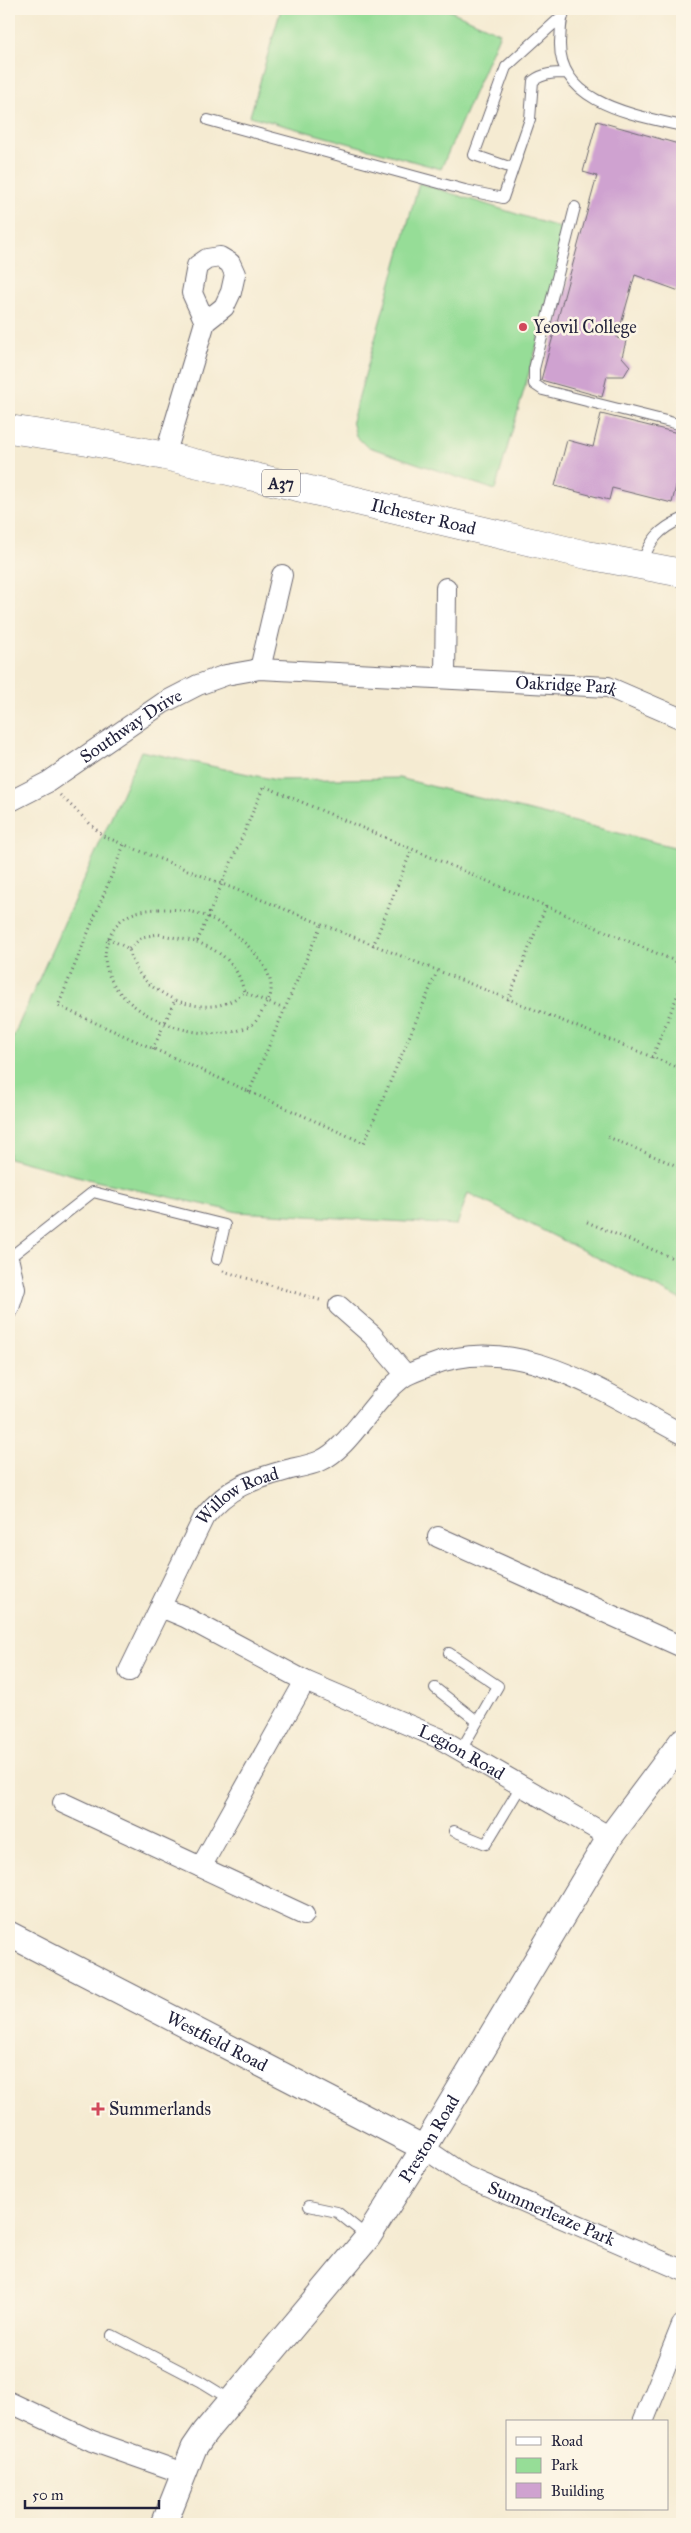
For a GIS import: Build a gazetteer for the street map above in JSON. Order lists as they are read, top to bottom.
{
  "streets": {
    "highway": ["A37", "Ilchester Road"],
    "street": [
      "Oakridge Park",
      "Southway Drive",
      "Willow Road",
      "Legion Road",
      "Westfield Road",
      "Preston Road",
      "Summerleaze Park"
    ]
  },
  "crossings": [
    ["Oakridge Park", "Southway Drive"],
    ["Willow Road", "Legion Road"],
    ["Legion Road", "Preston Road"],
    ["Westfield Road", "Preston Road"],
    ["Westfield Road", "Summerleaze Park"],
    ["Preston Road", "Summerleaze Park"]
  ],
  "places": {
    "other": ["Yeovil College"],
    "health": ["Summerlands"]
  },
  "legend": ["Road", "Park", "Building"],
  "scale_bar": "50 m"
}
